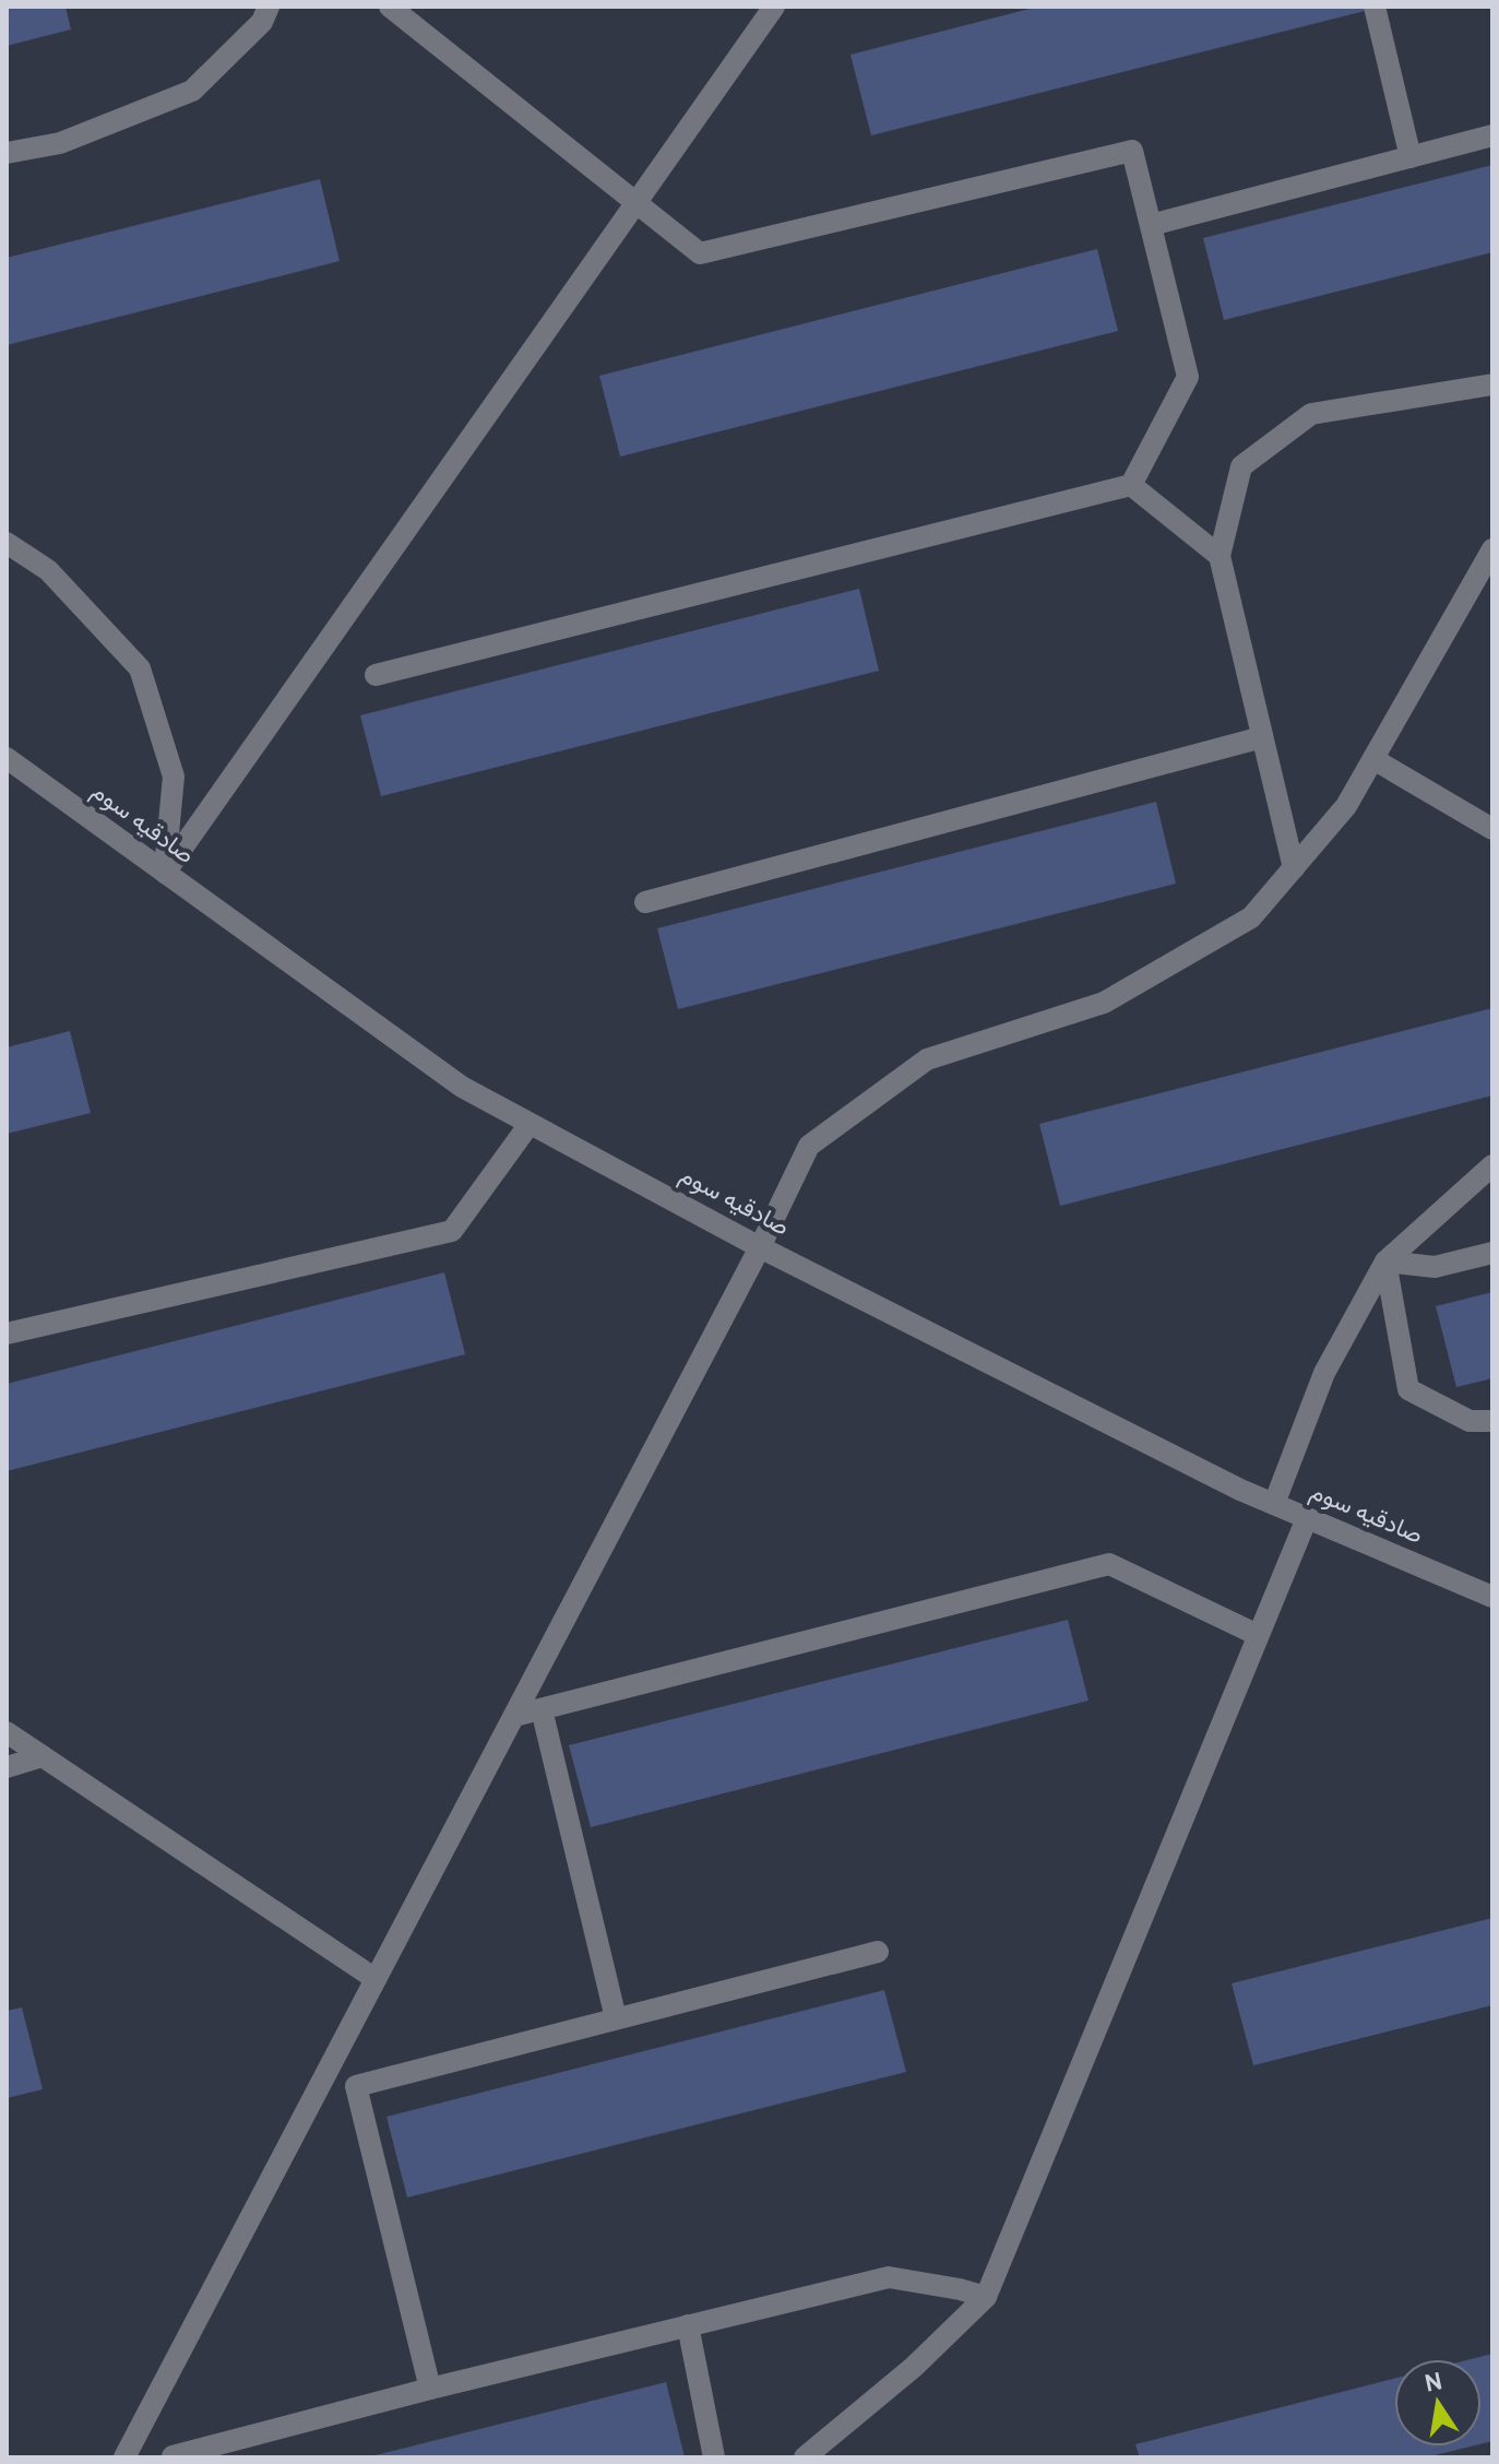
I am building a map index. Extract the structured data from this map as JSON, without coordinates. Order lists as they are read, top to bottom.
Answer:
{
  "streets": {
    "street": ["صادقیه سوم"]
  },
  "north": "top"
}
